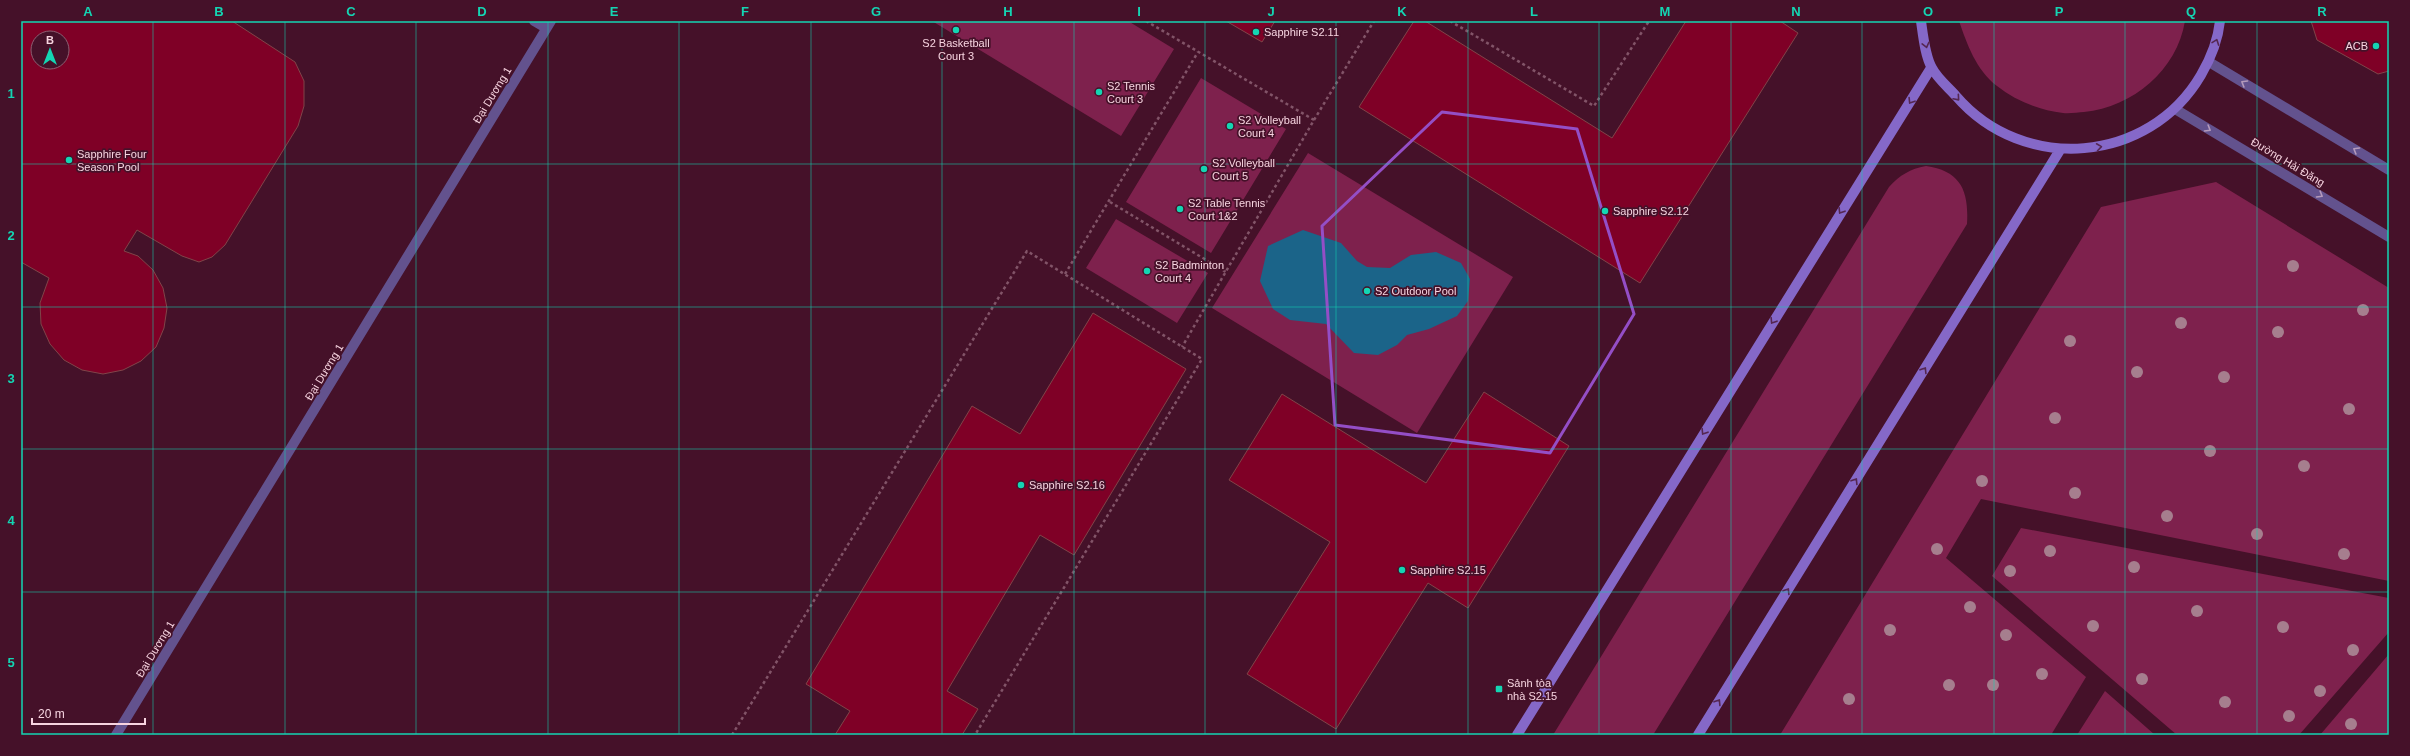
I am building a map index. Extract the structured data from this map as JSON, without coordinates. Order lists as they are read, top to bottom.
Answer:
{
  "streets": {
    "street": ["Đại Dương 1", "Đường Hải Đăng"]
  },
  "places": {
    "other": [
      "S2 Basketball Court 3",
      "Sapphire S2.11",
      "ACB",
      "S2 Tennis Court 3",
      "S2 Volleyball Court 4",
      "Sapphire Four Season Pool",
      "S2 Volleyball Court 5",
      "S2 Table Tennis Court 1&2",
      "Sapphire S2.12",
      "S2 Badminton Court 4",
      "S2 Outdoor Pool",
      "Sapphire S2.16",
      "Sapphire S2.15"
    ],
    "transit": ["Sảnh tòa nhà S2.15"]
  },
  "scale_bar": "20 m",
  "north": "top",
  "grid": {
    "columns": [
      "A",
      "B",
      "C",
      "D",
      "E",
      "F",
      "G",
      "H",
      "I",
      "J",
      "K",
      "L",
      "M",
      "N",
      "O",
      "P",
      "Q",
      "R"
    ],
    "rows": [
      "1",
      "2",
      "3",
      "4",
      "5"
    ]
  }
}
